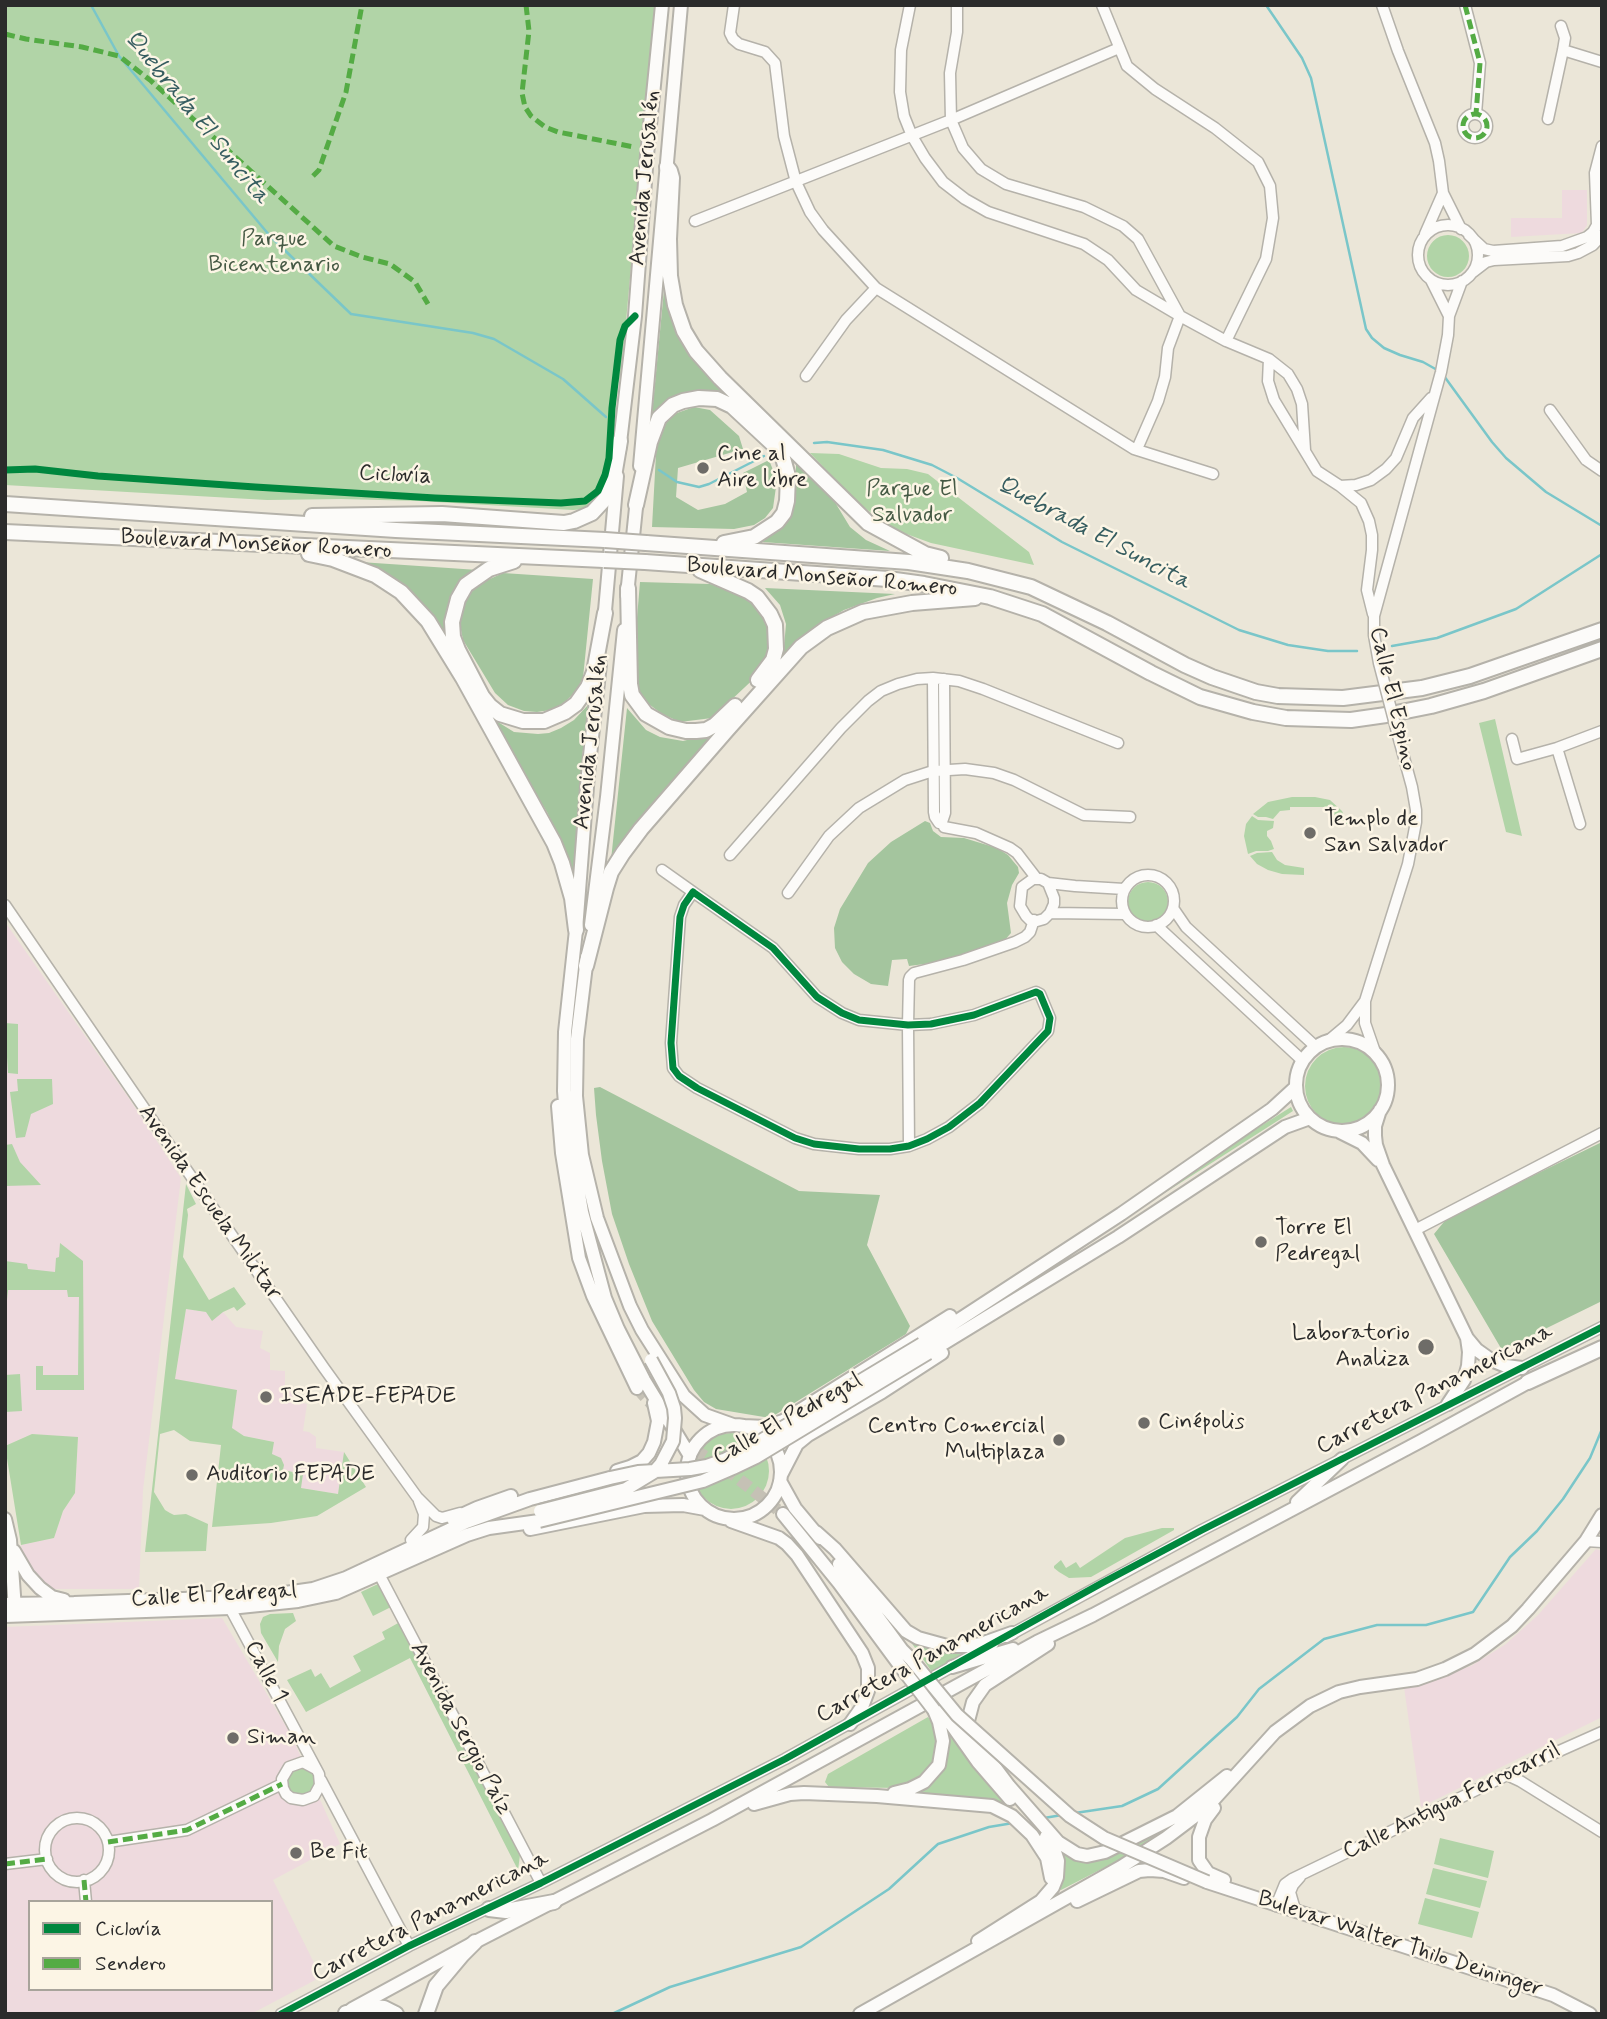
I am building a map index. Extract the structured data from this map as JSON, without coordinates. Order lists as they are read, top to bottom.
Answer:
{
  "streets": {
    "highway": ["Boulevard Monseñor Romero"],
    "main road": [
      "Avenida Jerusalén",
      "Carretera Panamericana",
      "Calle El Pedregal",
      "Bulevar Walter Thilo Deininger"
    ],
    "street": [
      "Calle El Espino",
      "Avenida Escuela Militar",
      "Calle 1",
      "Avenida Sergio Paíz",
      "Calle Antigua Ferrocarril"
    ],
    "cycle path": ["Ciclovía"]
  },
  "crossings": [
    ["Calle El Espino", "Calle El Pedregal"],
    ["Carretera Panamericana", "Calle 1"],
    ["Carretera Panamericana", "Avenida Sergio Paíz"],
    ["Calle El Pedregal", "Calle 1"],
    ["Calle El Pedregal", "Avenida Sergio Paíz"],
    ["Calle Antigua Ferrocarril", "Bulevar Walter Thilo Deininger"]
  ],
  "water": ["Quebrada El Suncita"],
  "parks": ["Parque Bicentenario", "Parque El Salvador"],
  "places": [
    "Cine al Aire libre",
    "Templo de San Salvador",
    "Torre El Pedregal",
    "Laboratorio Analiza",
    "ISEADE-FEPADE",
    "Cinépolis",
    "Centro Comercial Multiplaza",
    "Auditorio FEPADE",
    "Siman",
    "Be Fit"
  ],
  "legend": ["Ciclovía", "Sendero"]
}
